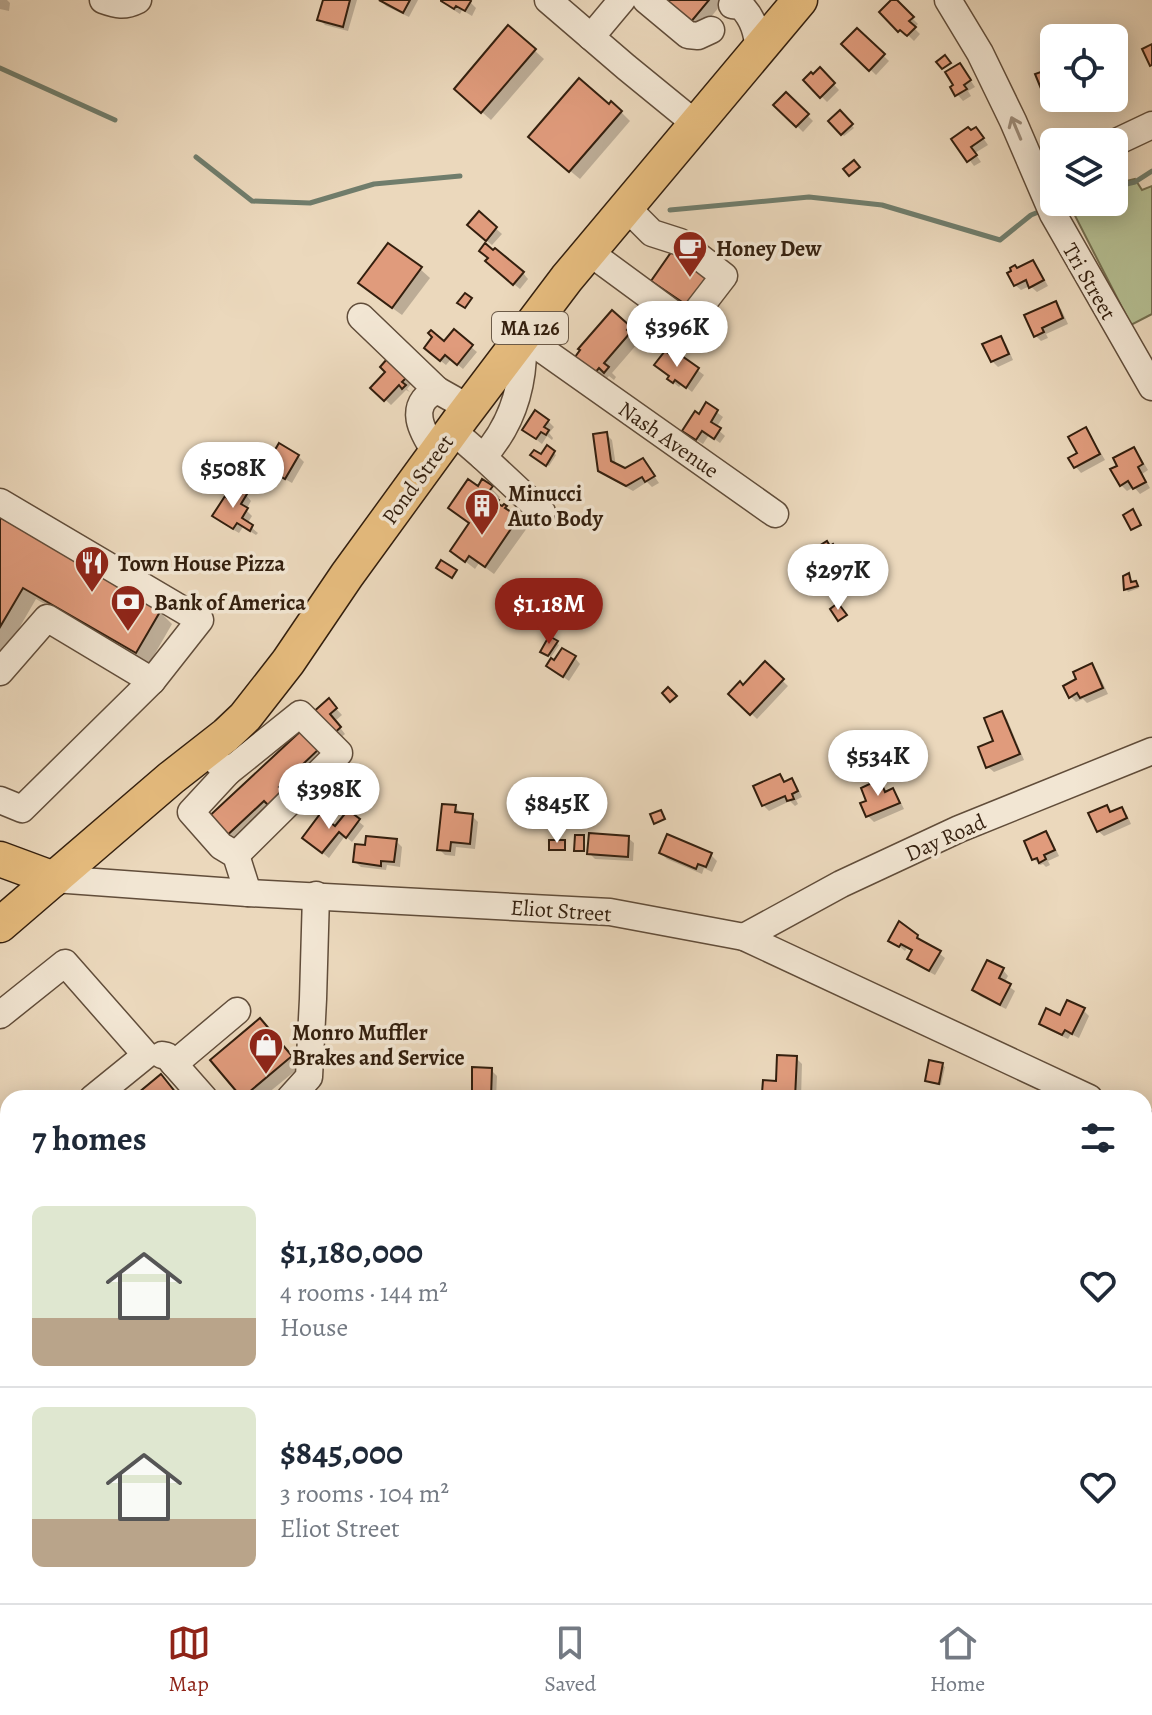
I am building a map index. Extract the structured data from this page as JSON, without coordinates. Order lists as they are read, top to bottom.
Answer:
{
  "streets": {
    "main road": ["MA 126", "Pond Street", "Eliot Street"],
    "street": ["Tri Street", "Nash Avenue", "Day Road"]
  },
  "crossings": [
    ["Nash Avenue", "Pond Street"],
    ["Pond Street", "Eliot Street"],
    ["Day Road", "Eliot Street"]
  ],
  "one_way": ["Tri Street"],
  "places": {
    "cafe": ["Honey Dew"],
    "building": ["Minucci Auto Body"],
    "restaurant": ["Town House Pizza"],
    "bank": ["Bank of America"],
    "shop": ["Monro Muffler Brakes and Service"]
  },
  "page": {
    "price": [
      "$396K",
      "$508K",
      "$297K",
      "$1.18M",
      "$534K",
      "$398K",
      "$845K"
    ],
    "heading": "7 homes",
    "list": [
      {
        "name": "$1,180,000",
        "note": "4 rooms · 144 m² · House"
      },
      {
        "name": "$845,000",
        "note": "3 rooms · 104 m² · Eliot Street"
      }
    ],
    "tabs": ["Map", "Saved", "Home"]
  }
}
